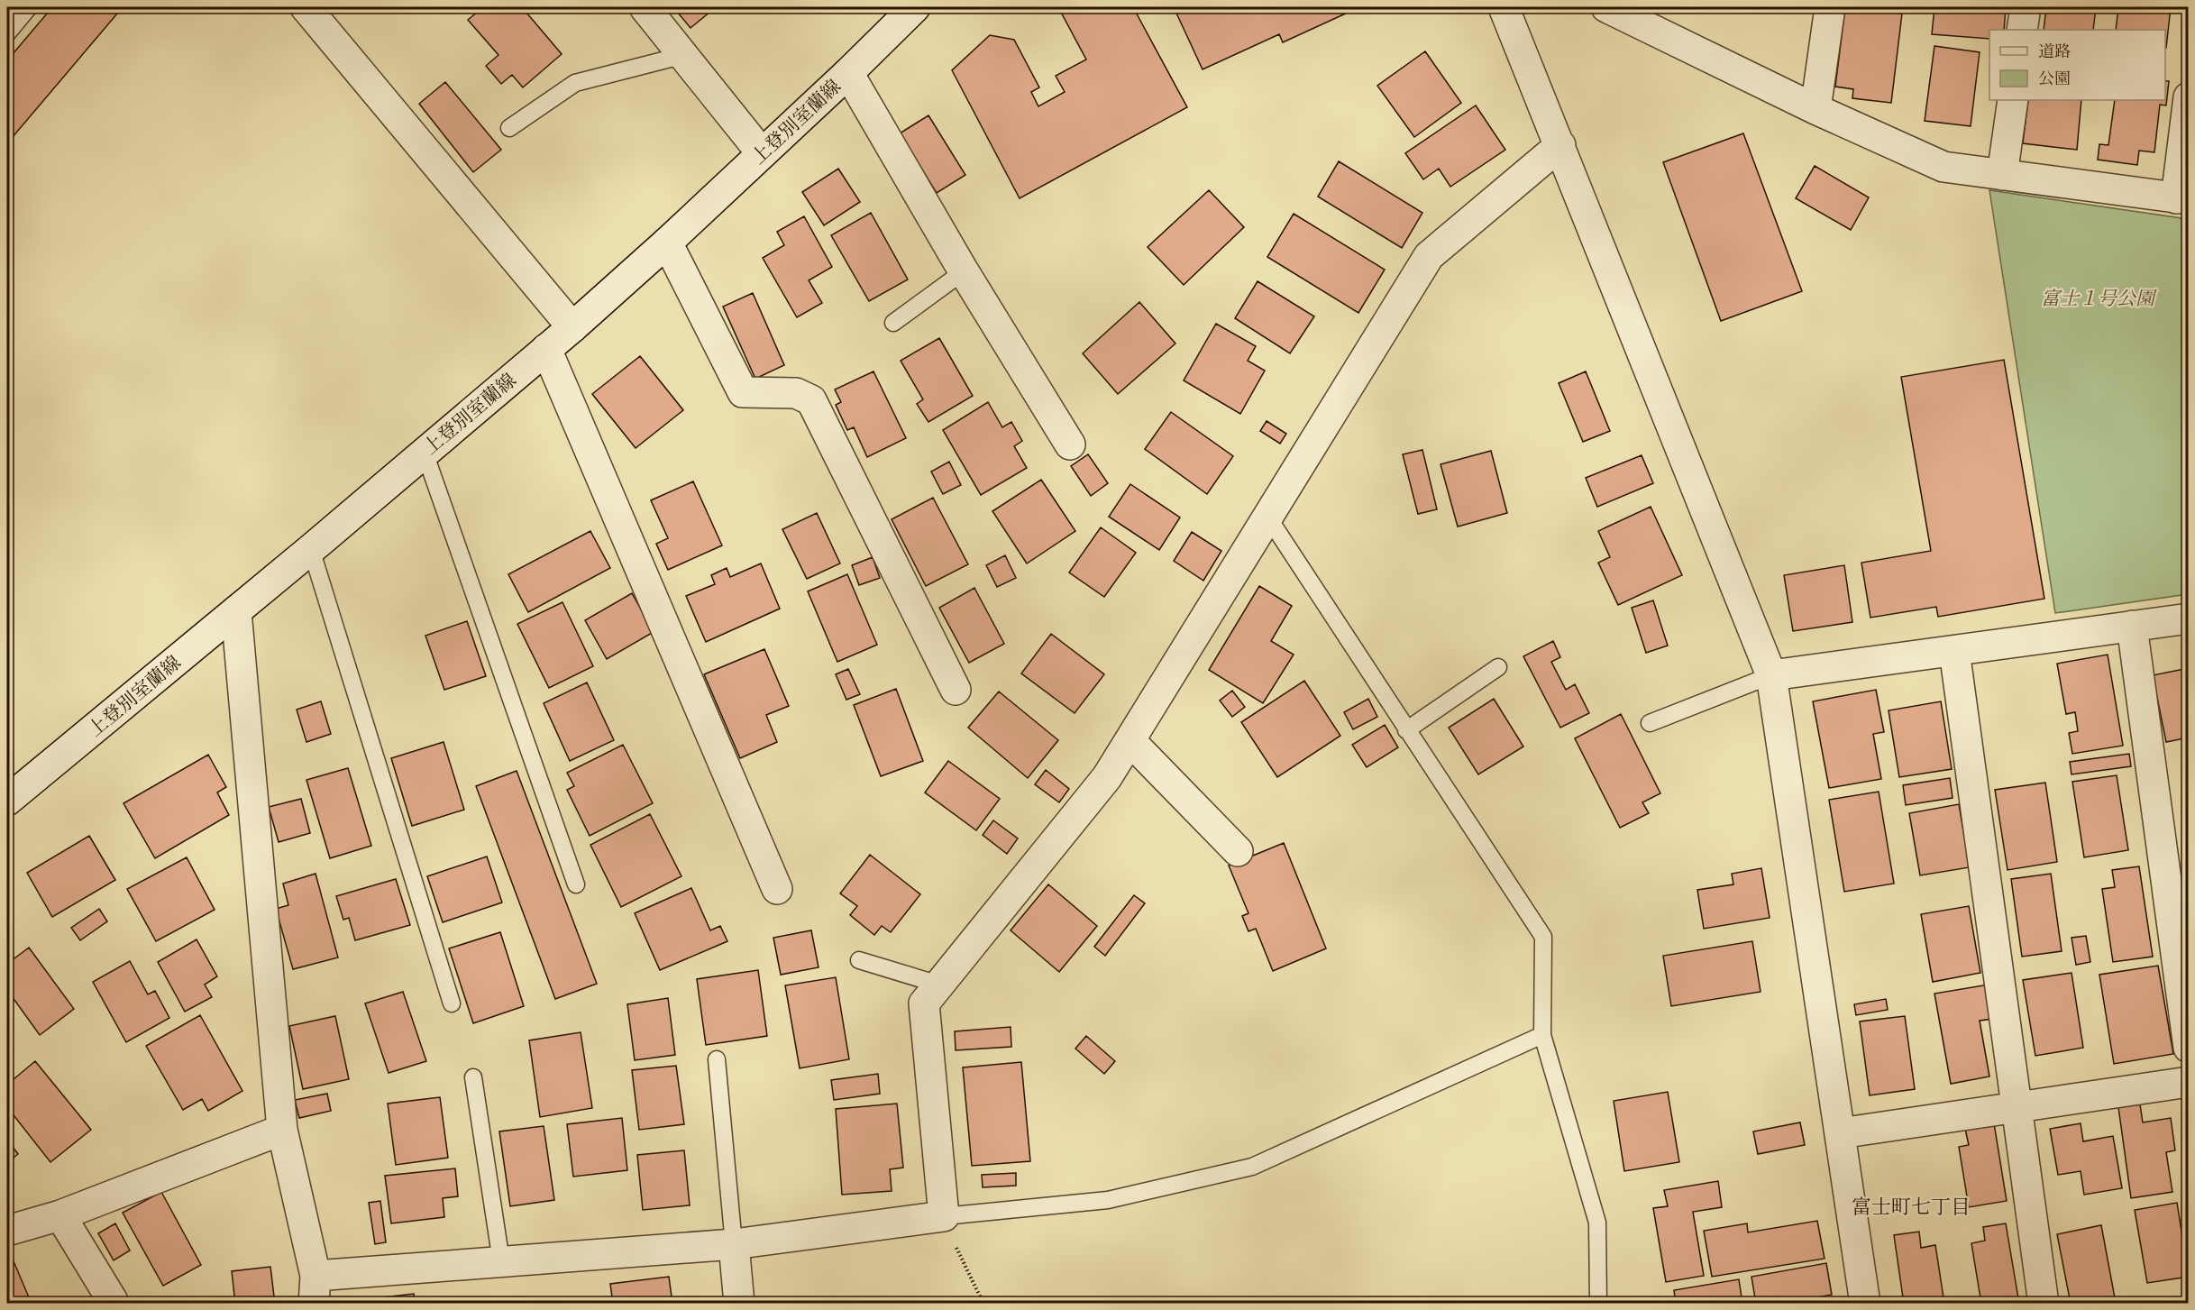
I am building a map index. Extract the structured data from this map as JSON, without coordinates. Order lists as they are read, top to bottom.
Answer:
{
  "streets": {
    "street": ["上登別室蘭線"]
  },
  "districts": ["富士町七丁目"],
  "parks": ["富士１号公園"],
  "legend": ["道路", "公園"]
}
